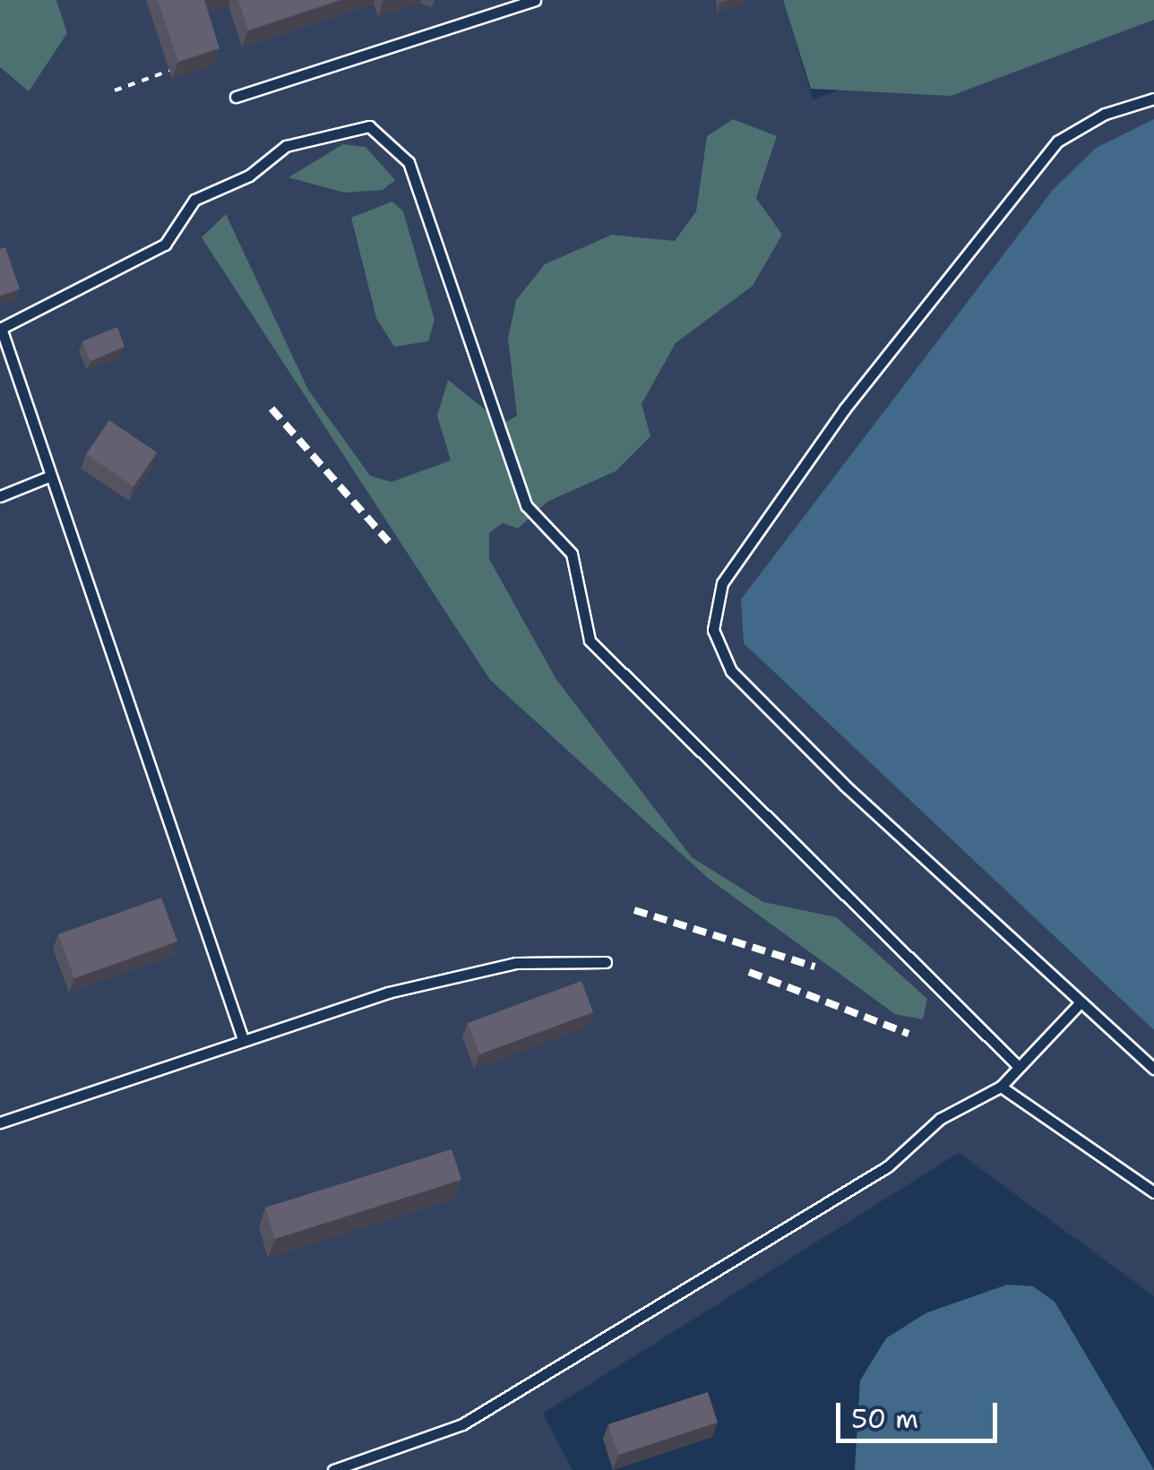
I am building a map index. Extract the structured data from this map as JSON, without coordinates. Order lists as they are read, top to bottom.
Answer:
{
  "scale_bar": "50 m"
}
